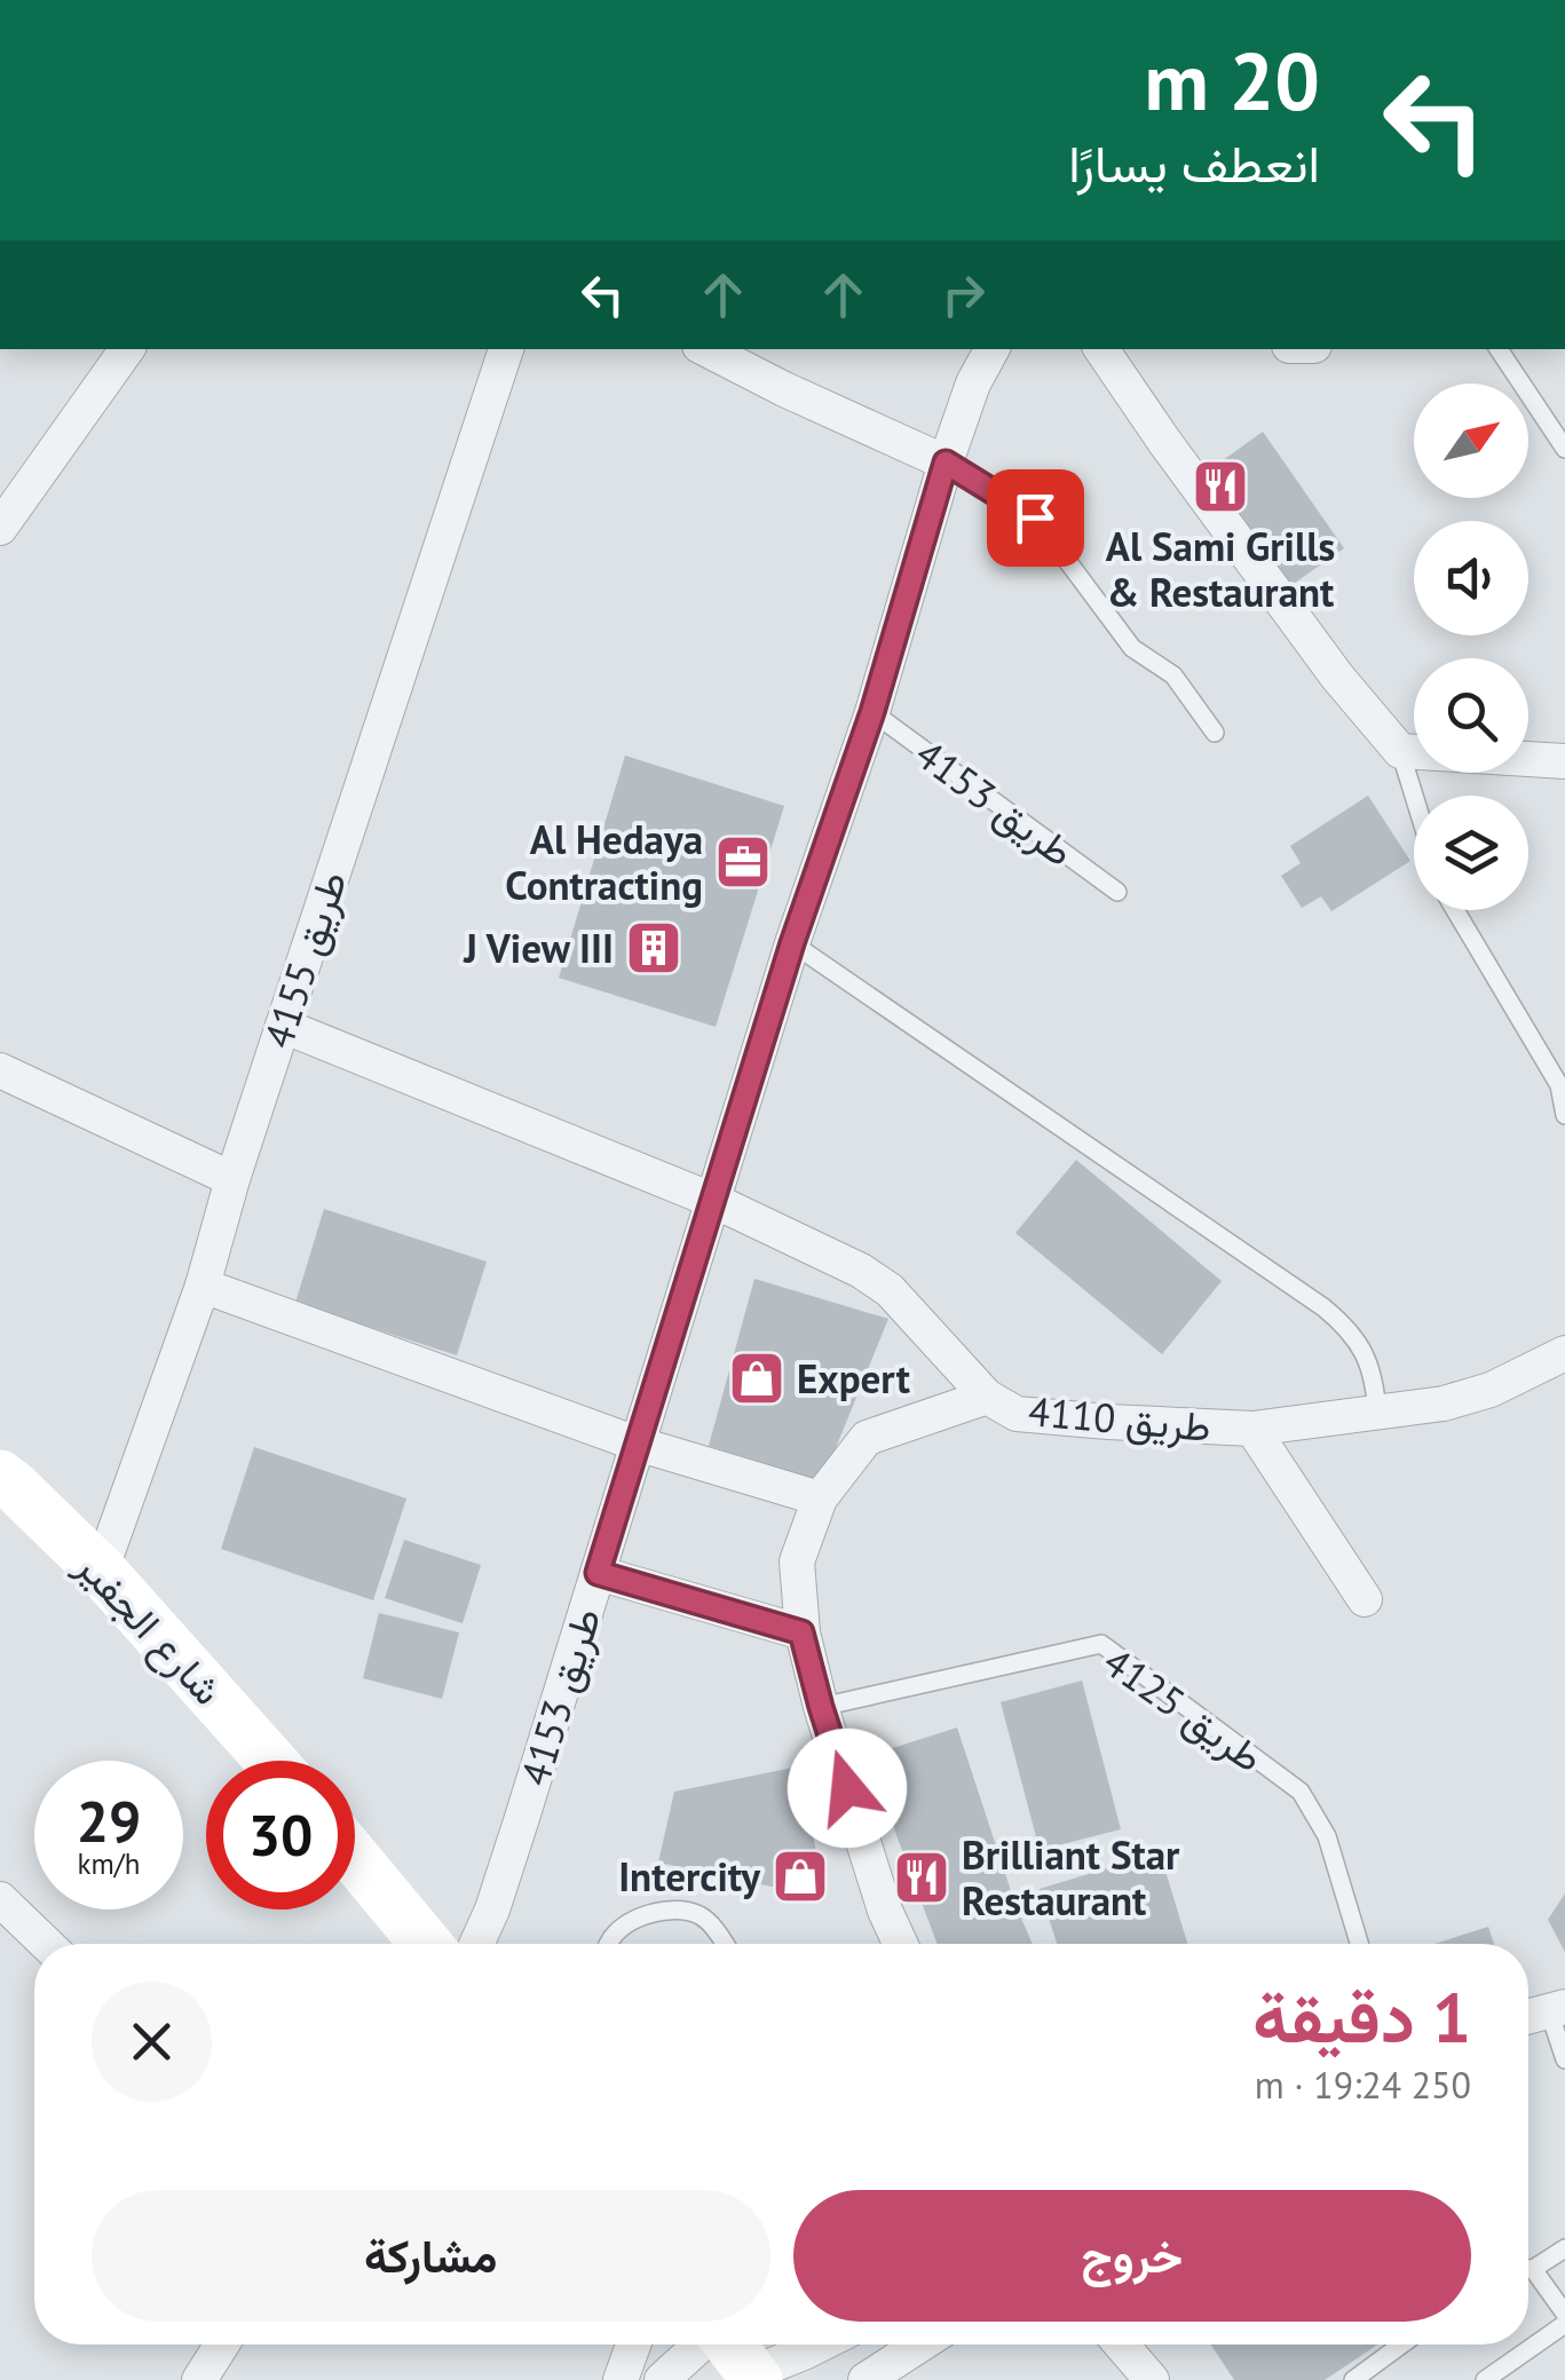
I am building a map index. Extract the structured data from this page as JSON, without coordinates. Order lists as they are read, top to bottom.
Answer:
{
  "streets": {
    "street": [
      "طريق 4153",
      "طريق 4155",
      "طريق 4110",
      "شارع الجفير"
    ],
    "lane": ["طريق 4125"]
  },
  "crossings": [
    ["طريق 4153", "طريق 4110"],
    ["طريق 4155", "طريق 4110"],
    ["طريق 4155", "شارع الجفير"]
  ],
  "places": {
    "restaurant": ["Al Sami Grills & Restaurant", "Brilliant Star Restaurant"],
    "office": ["Al Hedaya Contracting"],
    "building": ["J View III"],
    "shop": ["Expert", "Intercity"]
  },
  "north": "top right",
  "page": {
    "turn": ["20 m", "انعطف يسارًا"],
    "speed": "29 km/h",
    "limit": "30",
    "heading": ["1 دقيقة", "250 m · 19:24"],
    "buttons": ["خروج", "مشاركة"]
  }
}
